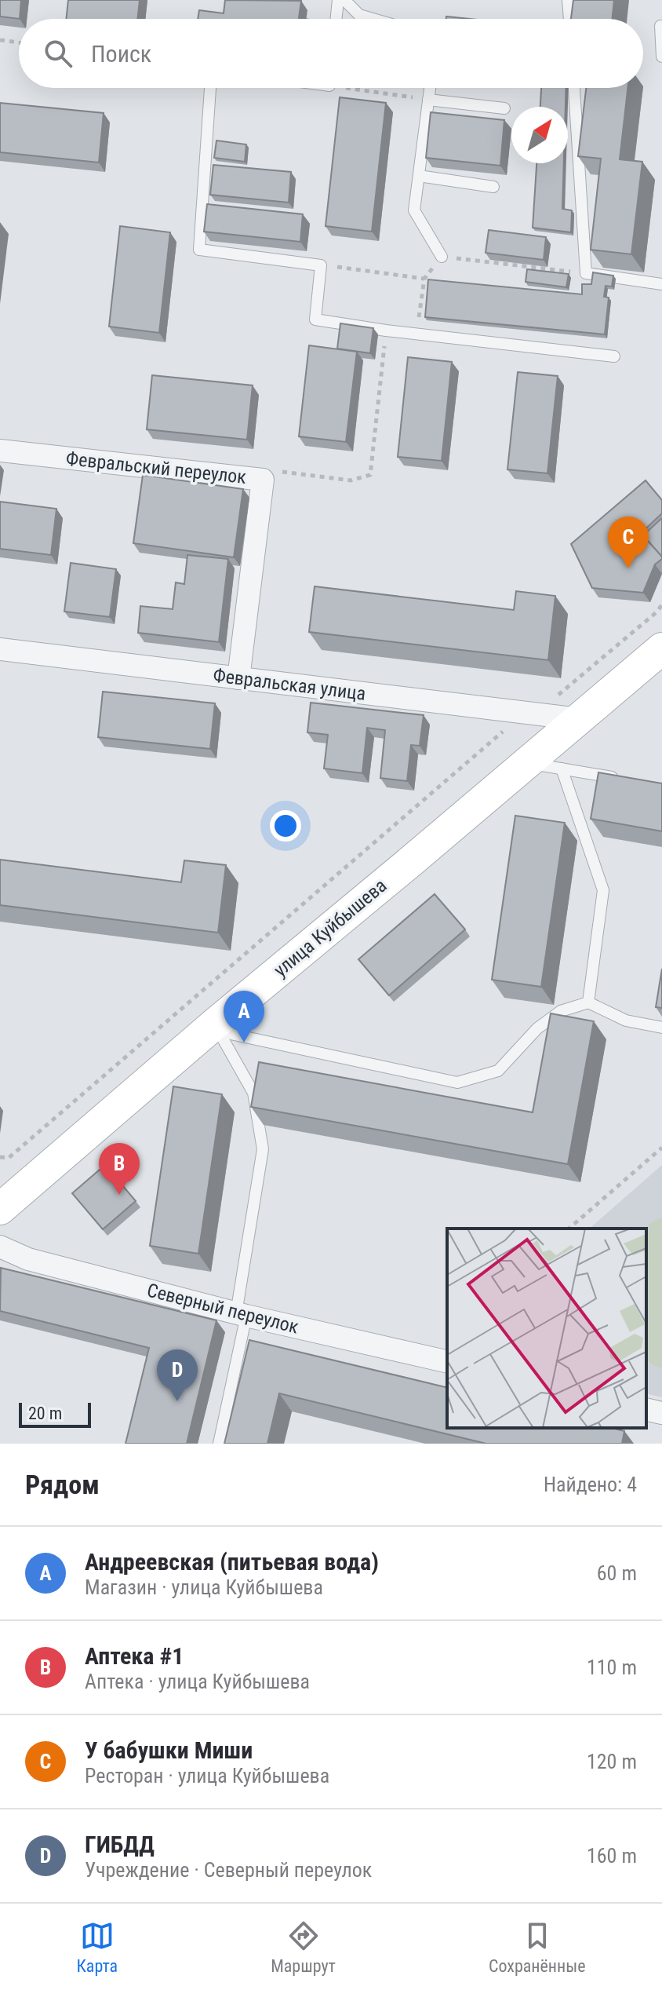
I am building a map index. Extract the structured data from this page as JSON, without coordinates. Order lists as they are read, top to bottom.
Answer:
{
  "streets": {
    "main road": ["улица Куйбышева"],
    "street": ["Февральский переулок", "Февральская улица", "Северный переулок"]
  },
  "crossings": [
    ["Февральский переулок", "Февральская улица"],
    ["Февральская улица", "улица Куйбышева"]
  ],
  "scale_bar": "20 m",
  "north": "top right",
  "page": {
    "search": "Поиск",
    "pins": [
      "C",
      "A",
      "B",
      "D"
    ],
    "scale": "20 m",
    "heading": ["Рядом", "Найдено: 4"],
    "list": [
      {
        "mark": "A",
        "name": "Андреевская (питьевая вода)",
        "note": "Магазин · улица Куйбышева",
        "value": "60 m"
      },
      {
        "mark": "B",
        "name": "Аптека #1",
        "note": "Аптека · улица Куйбышева",
        "value": "110 m"
      },
      {
        "mark": "C",
        "name": "У бабушки Миши",
        "note": "Ресторан · улица Куйбышева",
        "value": "120 m"
      },
      {
        "mark": "D",
        "name": "ГИБДД",
        "note": "Учреждение · Северный переулок",
        "value": "160 m"
      }
    ],
    "nav": ["Карта", "Маршрут", "Сохранённые"]
  }
}
